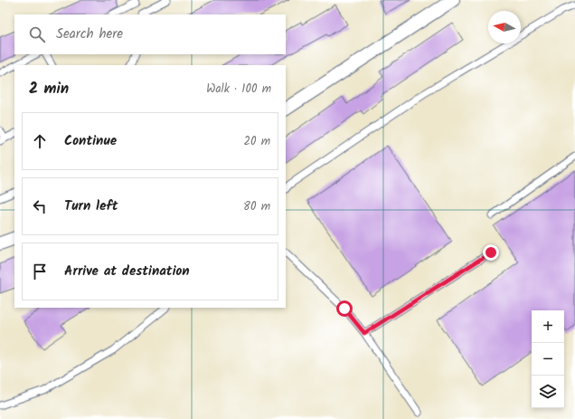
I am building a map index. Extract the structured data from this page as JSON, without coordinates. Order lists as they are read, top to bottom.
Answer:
{
  "north": "left",
  "page": {
    "search": "Search here",
    "heading": ["2 min", "Walk · 100 m"],
    "list": [
      ["Continue", "20 m"],
      ["Turn left", "80 m"],
      "Arrive at destination"
    ],
    "map_buttons": ["+", "−"]
  }
}
